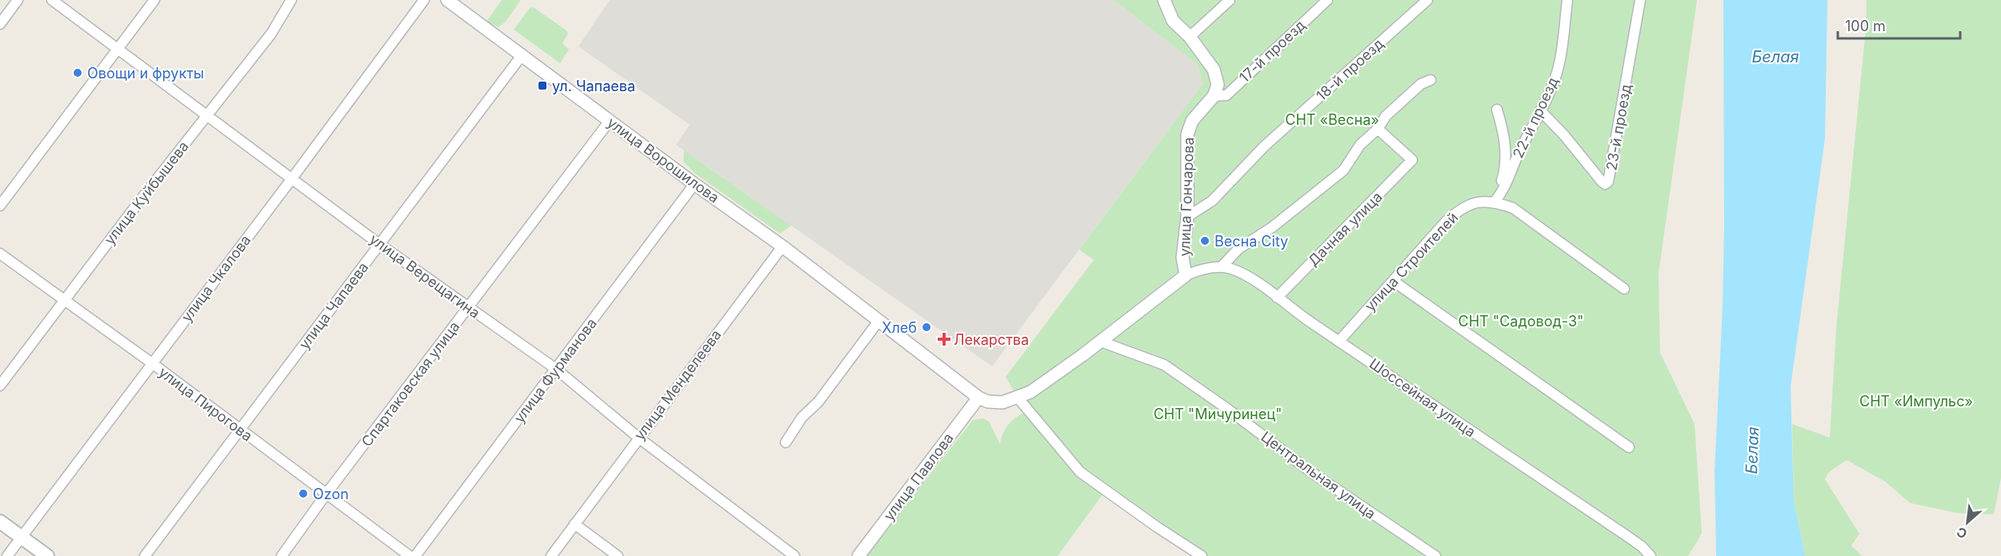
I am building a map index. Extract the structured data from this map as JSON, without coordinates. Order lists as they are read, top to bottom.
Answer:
{
  "streets": {
    "street": [
      "17-й проезд",
      "18-й проезд",
      "22-й проезд",
      "23-й проезд",
      "улица Ворошилова",
      "улица Куйбышева",
      "улица Гончарова",
      "Дачная улица",
      "улица Строителей",
      "улица Верещагина",
      "улица Чкалова",
      "улица Чапаева",
      "улица Фурманова",
      "Спартаковская улица",
      "улица Менделеева",
      "Шоссейная улица",
      "улица Пирогова",
      "Центральная улица",
      "улица Павлова"
    ]
  },
  "crossings": [
    ["17-й проезд", "улица Гончарова"],
    ["18-й проезд", "улица Гончарова"],
    ["22-й проезд", "23-й проезд"],
    ["22-й проезд", "улица Строителей"],
    ["улица Ворошилова", "улица Чапаева"],
    ["улица Ворошилова", "улица Фурманова"],
    ["улица Ворошилова", "Спартаковская улица"],
    ["улица Ворошилова", "улица Менделеева"],
    ["улица Ворошилова", "улица Павлова"],
    ["улица Куйбышева", "улица Верещагина"],
    ["улица Куйбышева", "улица Пирогова"],
    ["Дачная улица", "Шоссейная улица"],
    ["улица Строителей", "Шоссейная улица"],
    ["улица Верещагина", "улица Чкалова"],
    ["улица Верещагина", "улица Чапаева"],
    ["улица Верещагина", "улица Фурманова"],
    ["улица Верещагина", "Спартаковская улица"],
    ["улица Верещагина", "улица Менделеева"],
    ["улица Чкалова", "улица Пирогова"],
    ["улица Чапаева", "улица Пирогова"],
    ["Спартаковская улица", "улица Пирогова"]
  ],
  "water": ["Белая"],
  "parks": [
    "СНТ «Весна»",
    "СНТ \"Садовод-3\"",
    "СНТ «Импульс»",
    "СНТ \"Мичуринец\""
  ],
  "places": {
    "other": [
      "Овощи и фрукты",
      "Весна City",
      "Хлеб",
      "Ozon"
    ],
    "transit": ["ул. Чапаева"],
    "health": ["Лекарства"]
  },
  "scale_bar": "100 m",
  "north": "bottom left"
}
